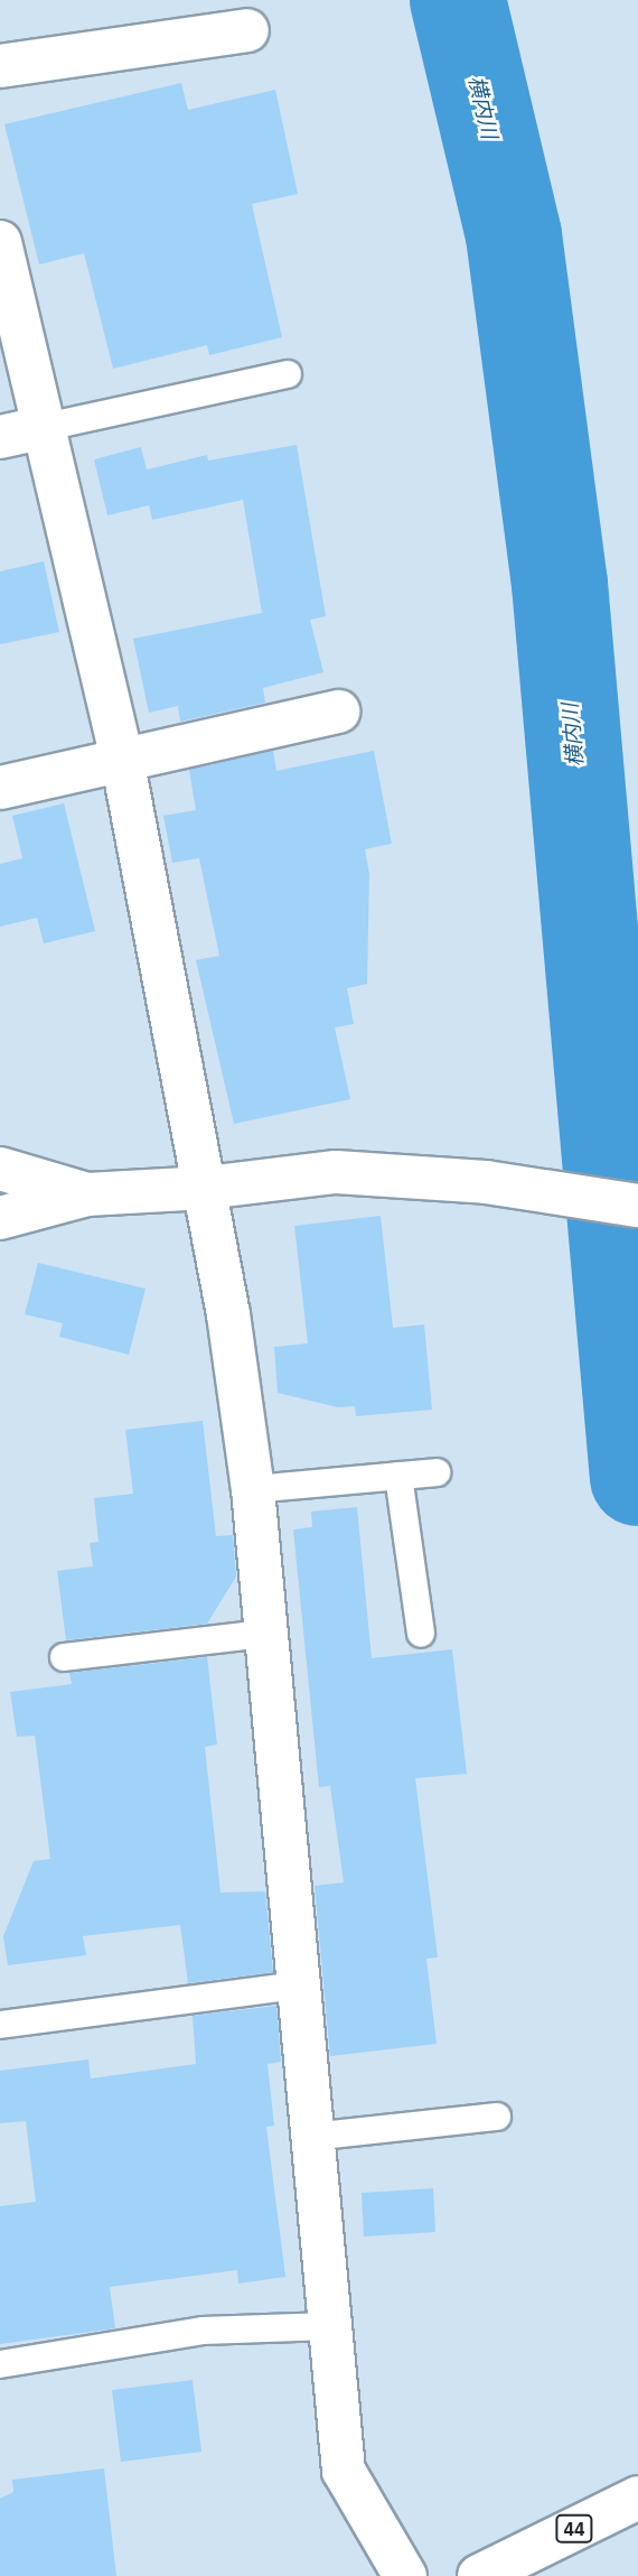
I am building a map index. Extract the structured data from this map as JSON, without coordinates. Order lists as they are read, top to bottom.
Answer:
{
  "streets": {
    "street": ["44"]
  },
  "water": ["横内川"]
}
